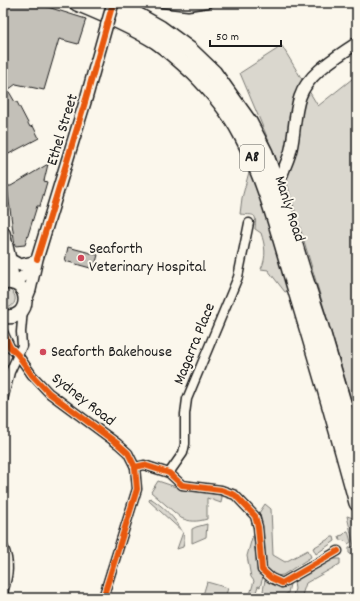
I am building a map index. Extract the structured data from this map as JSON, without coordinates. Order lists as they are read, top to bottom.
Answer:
{
  "streets": {
    "highway": ["A8", "Manly Road"],
    "street": ["Ethel Street", "Magarra Place", "Sydney Road"]
  },
  "crossings": [
    ["Ethel Street", "Manly Road"]
  ],
  "places": ["Seaforth Veterinary Hospital", "Seaforth Bakehouse"],
  "scale_bar": "50 m"
}
